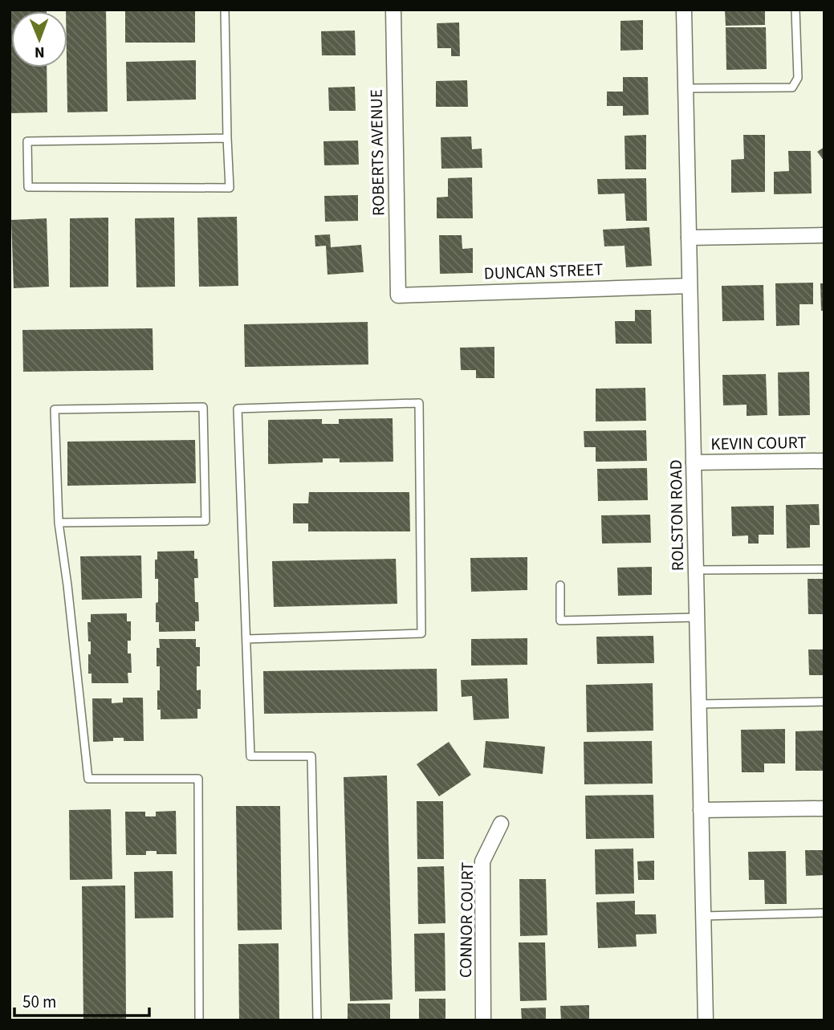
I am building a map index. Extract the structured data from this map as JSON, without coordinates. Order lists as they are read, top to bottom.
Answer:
{
  "streets": {
    "street": [
      "ROBERTS AVENUE",
      "DUNCAN STREET",
      "KEVIN COURT",
      "ROLSTON ROAD",
      "CONNOR COURT"
    ]
  },
  "crossings": [
    ["ROBERTS AVENUE", "DUNCAN STREET"],
    ["DUNCAN STREET", "ROLSTON ROAD"],
    ["KEVIN COURT", "ROLSTON ROAD"]
  ],
  "scale_bar": "50 m",
  "north": "bottom"
}
